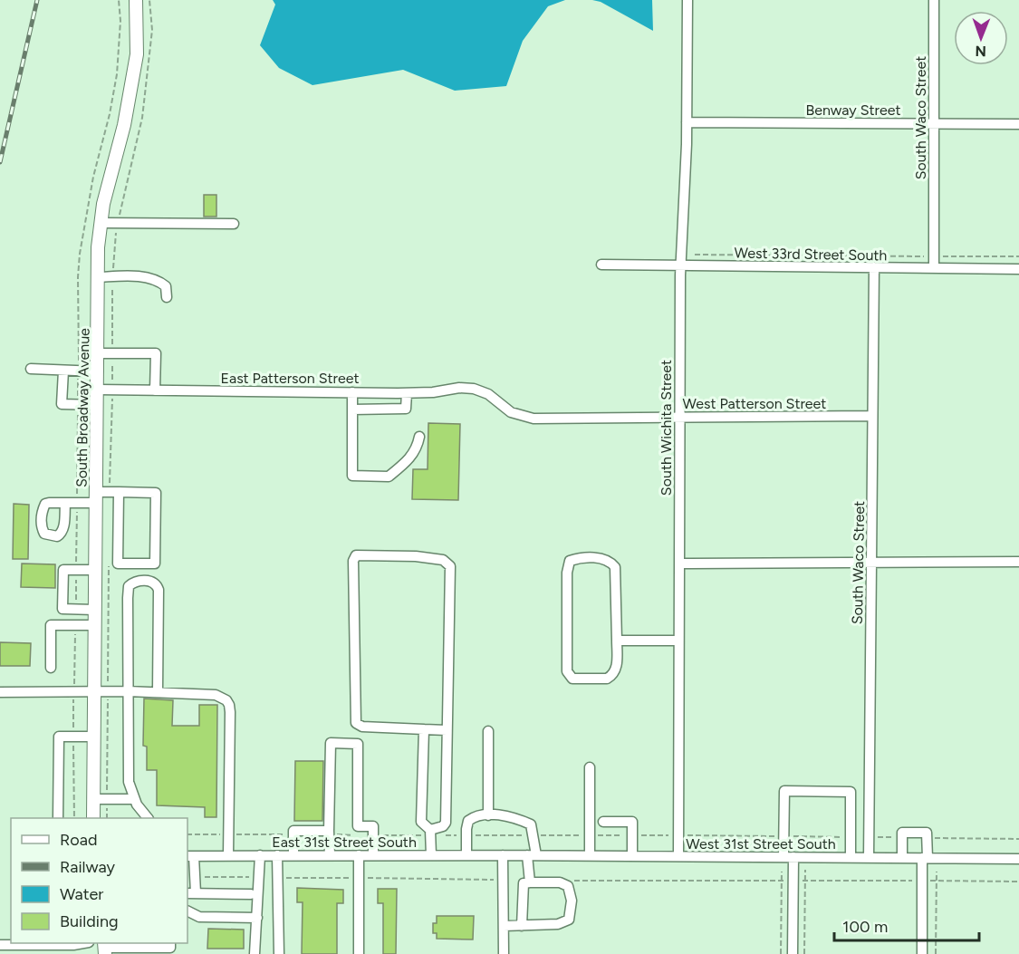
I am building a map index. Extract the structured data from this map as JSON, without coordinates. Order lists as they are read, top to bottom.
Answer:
{
  "streets": {
    "main road": ["South Broadway Avenue"],
    "street": [
      "Benway Street",
      "South Waco Street",
      "West 33rd Street South",
      "East Patterson Street",
      "West Patterson Street",
      "South Wichita Street",
      "East 31st Street South",
      "West 31st Street South"
    ]
  },
  "crossings": [
    ["Benway Street", "South Waco Street"],
    ["Benway Street", "South Wichita Street"],
    ["South Waco Street", "West 33rd Street South"],
    ["South Waco Street", "West Patterson Street"],
    ["South Waco Street", "West 31st Street South"],
    ["West 33rd Street South", "South Wichita Street"],
    ["East Patterson Street", "West Patterson Street"],
    ["East Patterson Street", "South Broadway Avenue"],
    ["West Patterson Street", "South Wichita Street"],
    ["South Wichita Street", "West 31st Street South"],
    ["East 31st Street South", "West 31st Street South"]
  ],
  "legend": [
    "Road",
    "Railway",
    "Water",
    "Building"
  ],
  "scale_bar": "100 m",
  "north": "bottom"
}
